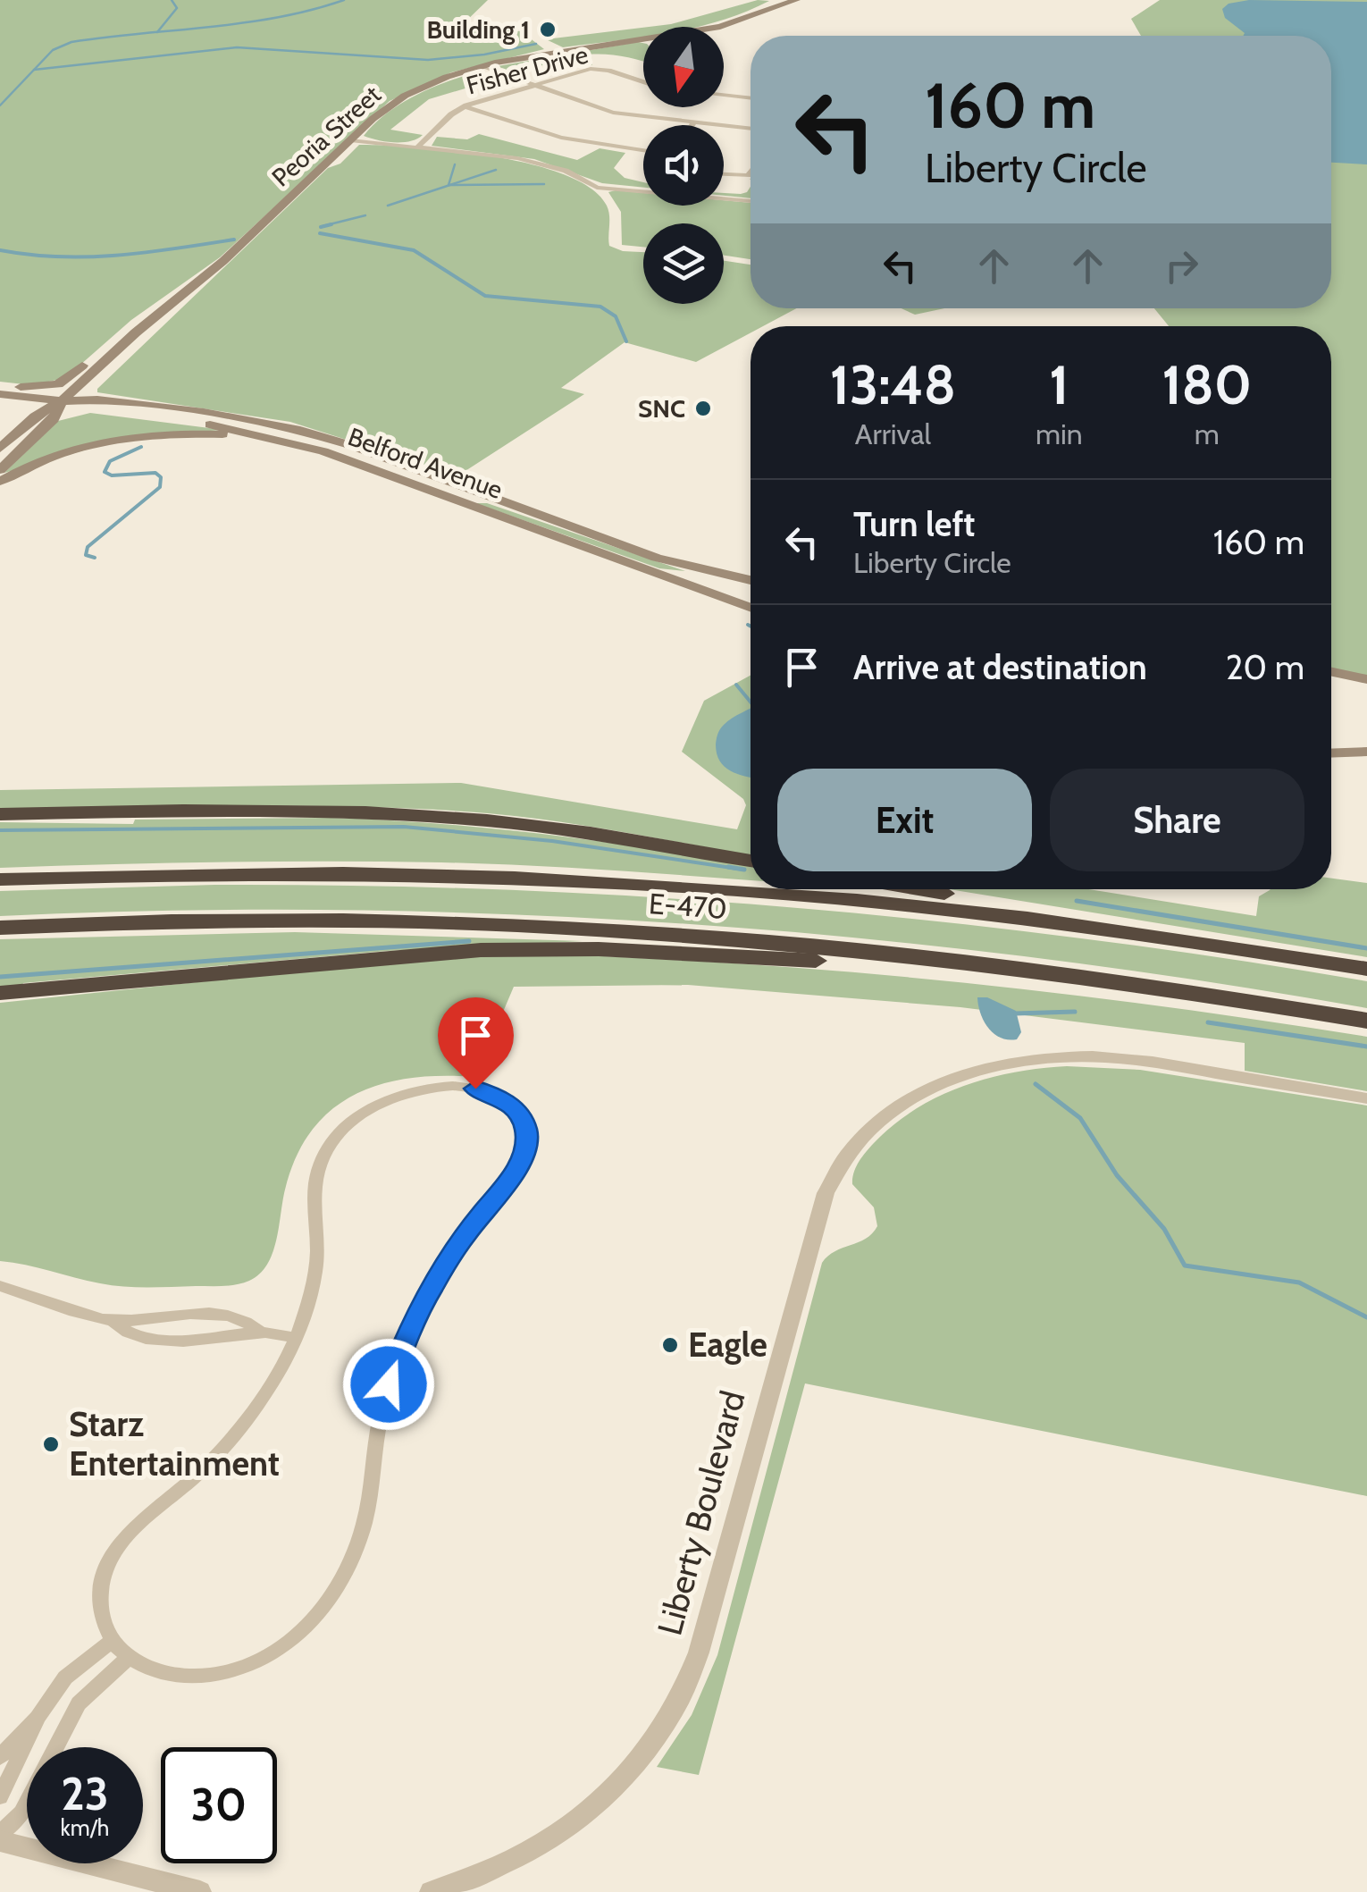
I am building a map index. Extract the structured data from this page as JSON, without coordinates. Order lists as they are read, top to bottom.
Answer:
{
  "streets": {
    "highway": ["E-470"],
    "main road": ["Peoria Street", "Belford Avenue"],
    "street": ["Fisher Drive", "Liberty Boulevard"]
  },
  "places": [
    "Building 1",
    "SNC",
    "Eagle",
    "Starz Entertainment"
  ],
  "north": "bottom",
  "page": {
    "turn": ["160 m", "Liberty Circle"],
    "eta": [
      "13:48",
      "Arrival",
      "1",
      "min",
      "180",
      "m"
    ],
    "list": [
      {
        "name": "Turn left",
        "note": "Liberty Circle",
        "value": "160 m"
      },
      {
        "name": "Arrive at destination",
        "value": "20 m"
      }
    ],
    "buttons": ["Exit", "Share"],
    "speed": "23 km/h",
    "limit": "30"
  }
}
